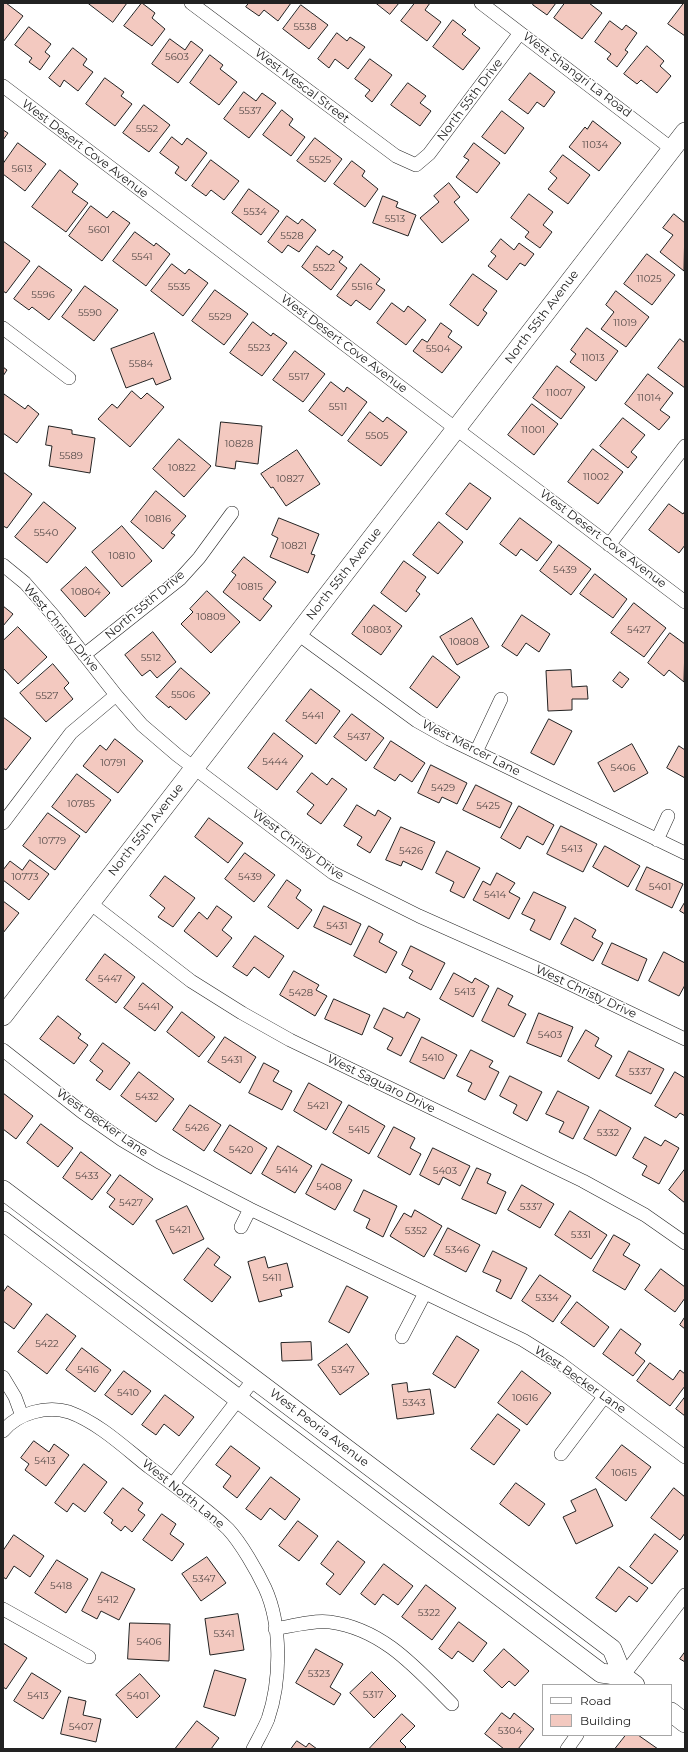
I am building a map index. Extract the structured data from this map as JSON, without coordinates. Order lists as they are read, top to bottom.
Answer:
{
  "streets": {
    "main road": ["North 55th Avenue", "West Peoria Avenue"],
    "street": [
      "West Shangri La Road",
      "West Mescal Street",
      "North 55th Drive",
      "West Desert Cove Avenue",
      "West Christy Drive",
      "West Mercer Lane",
      "West Saguaro Drive",
      "West Becker Lane",
      "West North Lane"
    ]
  },
  "crossings": [
    ["West Shangri La Road", "North 55th Drive"],
    ["West Shangri La Road", "North 55th Avenue"],
    ["West Mescal Street", "North 55th Drive"],
    ["North 55th Drive", "West Christy Drive"],
    ["West Desert Cove Avenue", "North 55th Avenue"],
    ["North 55th Avenue", "West Christy Drive"],
    ["North 55th Avenue", "West Mercer Lane"],
    ["North 55th Avenue", "West Saguaro Drive"]
  ],
  "house_numbers": [
    "5538",
    "5603",
    "5537",
    "5552",
    "11034",
    "5525",
    "5613",
    "5534",
    "5513",
    "5601",
    "5528",
    "5541",
    "5522",
    "11025",
    "5535",
    "5516",
    "5596",
    "5590",
    "5529",
    "11019",
    "5523",
    "5504",
    "11013",
    "5584",
    "5517",
    "11007",
    "11014",
    "5511",
    "11001",
    "5505",
    "10828",
    "5589",
    "10822",
    "11002",
    "10827",
    "10816",
    "5540",
    "10821",
    "10810",
    "5439",
    "10815",
    "10804",
    "10809",
    "10803",
    "5427",
    "10808",
    "5512",
    "5506",
    "5527",
    "5441",
    "5437",
    "5444",
    "10791",
    "5406",
    "5429",
    "10785",
    "5425",
    "10779",
    "5413",
    "5426",
    "10773",
    "5439",
    "5401",
    "5414",
    "5431",
    "5447",
    "5413",
    "5428",
    "5441",
    "5403",
    "5410",
    "5431",
    "5337",
    "5432",
    "5421",
    "5426",
    "5415",
    "5332",
    "5420",
    "5414",
    "5403",
    "5433",
    "5408",
    "5427",
    "5337",
    "5421",
    "5352",
    "5331",
    "5346",
    "5411",
    "5334",
    "5422",
    "5416",
    "5347",
    "5410",
    "10616",
    "5343",
    "5413",
    "10615",
    "5347",
    "5418",
    "5412",
    "5322",
    "5341",
    "5406",
    "5323",
    "5317",
    "5413",
    "5401",
    "5407",
    "5304"
  ],
  "legend": ["Road", "Building"]
}
